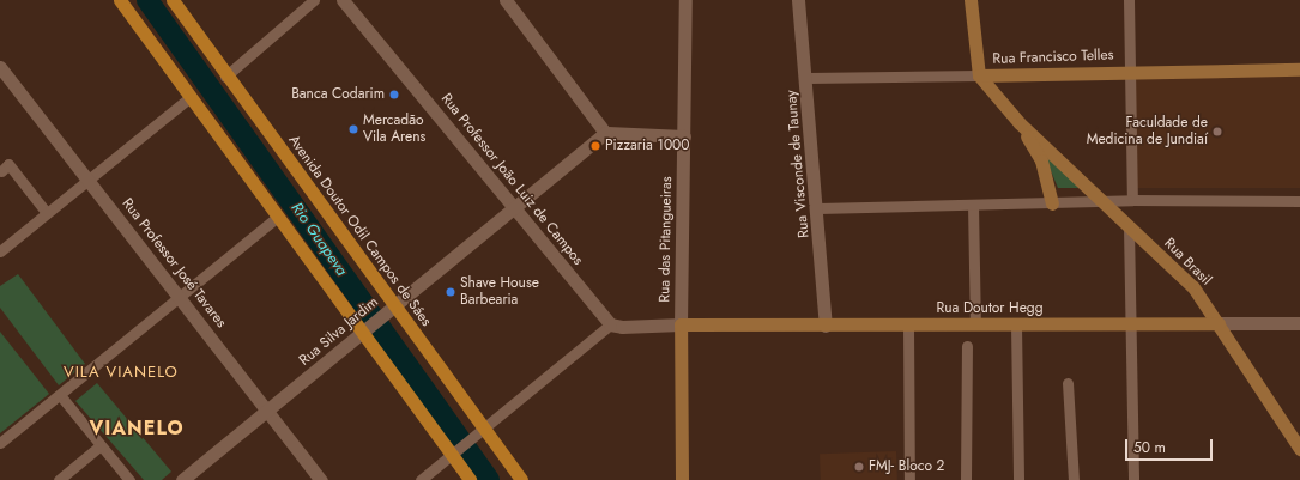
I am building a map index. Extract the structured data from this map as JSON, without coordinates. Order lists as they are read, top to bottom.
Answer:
{
  "streets": {
    "main road": [
      "Rua Francisco Telles",
      "Avenida Doutor Odil Campos de Sáes",
      "Rua das Pitangueiras",
      "Rua Brasil",
      "Rua Doutor Hegg"
    ],
    "street": [
      "Rua Visconde de Taunay",
      "Rua Professor João Luiz de Campos",
      "Rua Professor José Tavares",
      "Rua Silva Jardim"
    ]
  },
  "crossings": [
    ["Rua Francisco Telles", "Rua Visconde de Taunay"],
    ["Rua Visconde de Taunay", "Rua Doutor Hegg"],
    ["Rua Professor João Luiz de Campos", "Rua Silva Jardim"],
    ["Avenida Doutor Odil Campos de Sáes", "Rua Silva Jardim"],
    ["Rua das Pitangueiras", "Rua Doutor Hegg"],
    ["Rua Brasil", "Rua Doutor Hegg"],
    ["Rua Professor José Tavares", "Rua Silva Jardim"]
  ],
  "districts": ["VILA VIANELO", "VIANELO"],
  "water": ["Rio Guapeva"],
  "places": [
    "Banca Codarim",
    "Mercadão Vila Arens",
    "Faculdade de Medicina de Jundiaí",
    "Pizzaria 1000",
    "Shave House Barbearia",
    "FMJ- Bloco 2"
  ],
  "scale_bar": "50 m"
}
